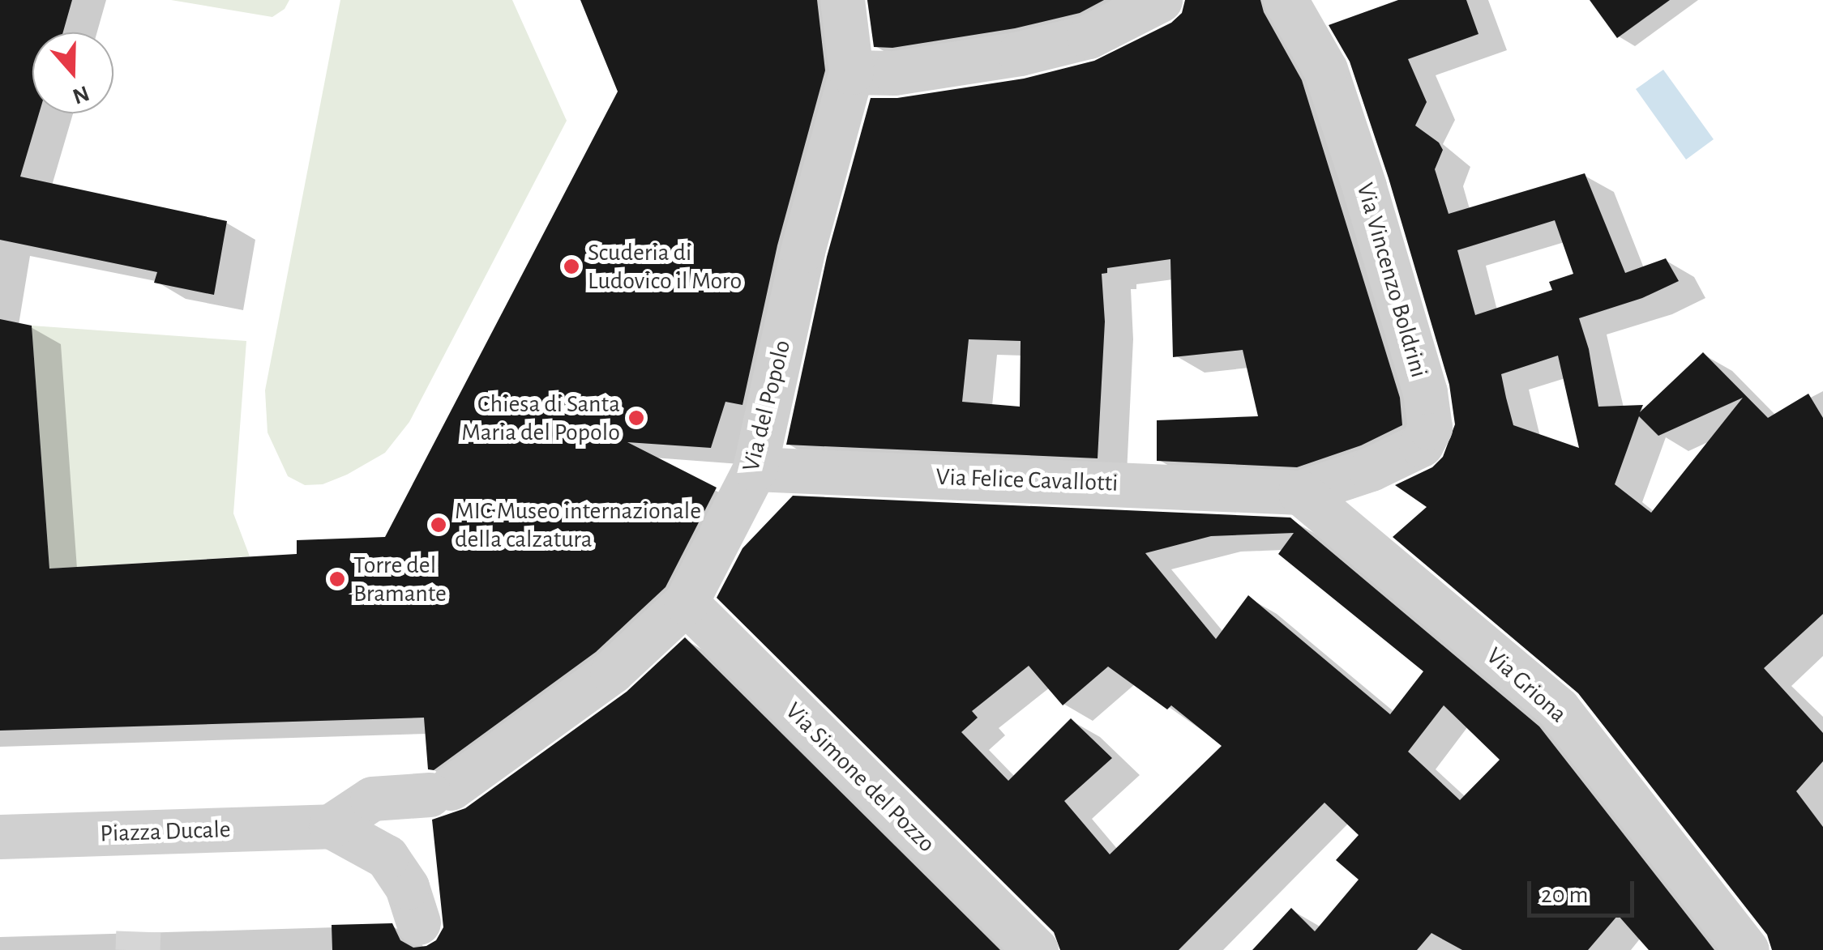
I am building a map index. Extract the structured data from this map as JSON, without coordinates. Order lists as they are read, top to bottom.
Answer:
{
  "streets": {
    "street": [
      "Via Vincenzo Boldrini",
      "Via del Popolo",
      "Via Felice Cavallotti",
      "Via Griona",
      "Via Simone del Pozzo",
      "Piazza Ducale"
    ]
  },
  "crossings": [
    ["Via Vincenzo Boldrini", "Via Felice Cavallotti"],
    ["Via Vincenzo Boldrini", "Via Griona"],
    ["Via del Popolo", "Via Felice Cavallotti"],
    ["Via del Popolo", "Via Simone del Pozzo"],
    ["Via del Popolo", "Piazza Ducale"],
    ["Via Felice Cavallotti", "Via Griona"]
  ],
  "places": [
    "Scuderia di Ludovico il Moro",
    "Chiesa di Santa Maria del Popolo",
    "MIC Museo internazionale della calzatura",
    "Torre del Bramante"
  ],
  "scale_bar": "20 m",
  "north": "bottom"
}
